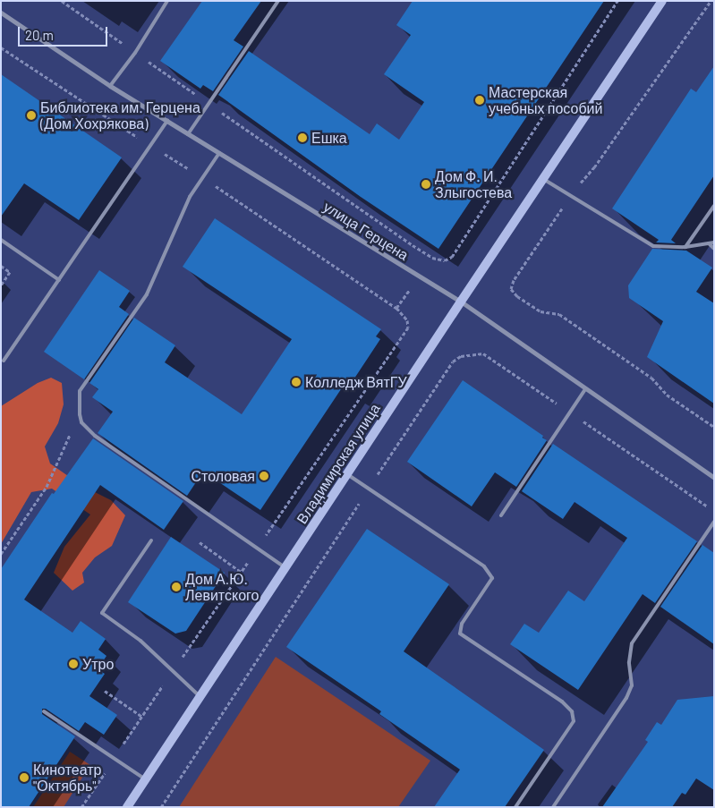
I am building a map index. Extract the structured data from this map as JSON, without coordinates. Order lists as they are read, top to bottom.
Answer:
{
  "streets": {
    "main road": ["Владимирская улица"],
    "street": ["улица Герцена"]
  },
  "crossings": [
    ["улица Герцена", "Владимирская улица"]
  ],
  "places": [
    "Мастерская учебных пособий",
    "Библиотека им. Герцена (Дом Хохрякова)",
    "Ешка",
    "Дом Ф. И. Злыгостева",
    "Колледж ВятГУ",
    "Столовая",
    "Дом А.Ю. Левитского",
    "Утро",
    "Кинотеатр \"Октябрь\""
  ],
  "scale_bar": "20 m"
}
